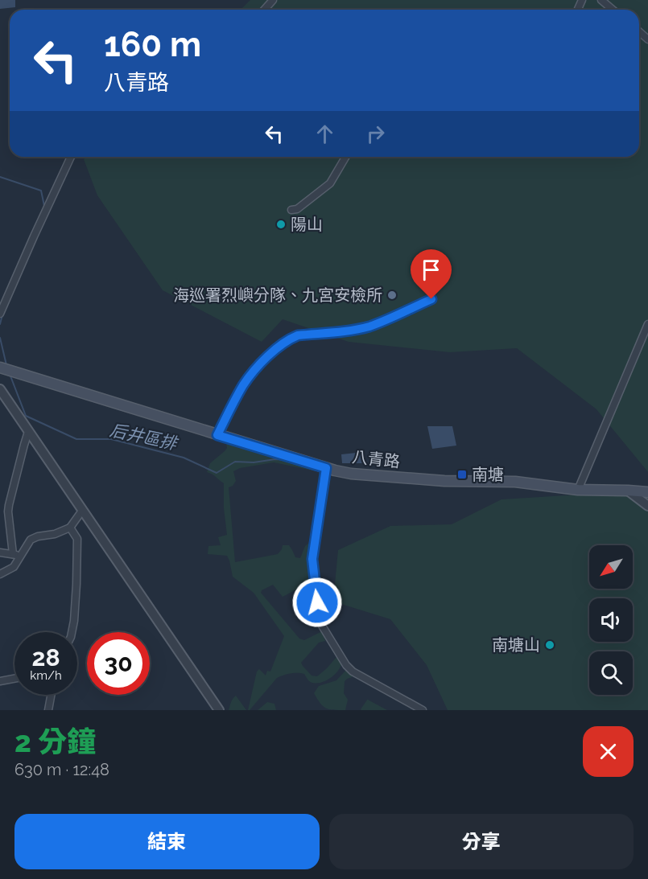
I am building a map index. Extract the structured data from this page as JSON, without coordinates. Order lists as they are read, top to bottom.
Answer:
{
  "streets": {
    "main road": ["八青路"]
  },
  "water": ["后井區排"],
  "places": {
    "other": ["陽山", "海巡署烈嶼分隊、九宮安檢所", "南塘山"],
    "transit": ["南塘"]
  },
  "north": "bottom left",
  "page": {
    "turn": ["160 m", "八青路"],
    "speed": "28 km/h",
    "limit": "30",
    "heading": ["2 分鐘", "630 m · 12:48"],
    "buttons": ["結束", "分享"]
  }
}
